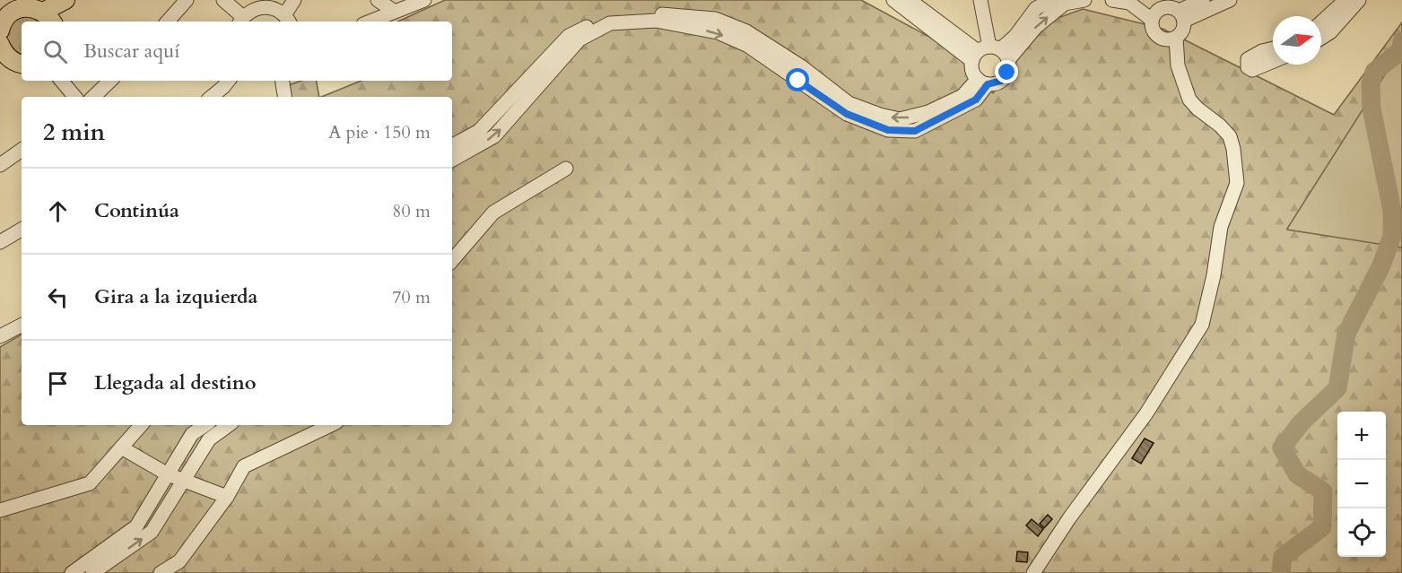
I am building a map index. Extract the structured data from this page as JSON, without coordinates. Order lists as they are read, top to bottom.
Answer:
{
  "north": "right",
  "page": {
    "search": "Buscar aquí",
    "heading": ["2 min", "A pie · 150 m"],
    "list": [
      ["Continúa", "80 m"],
      ["Gira a la izquierda", "70 m"],
      "Llegada al destino"
    ],
    "map_buttons": ["+", "−"]
  }
}
